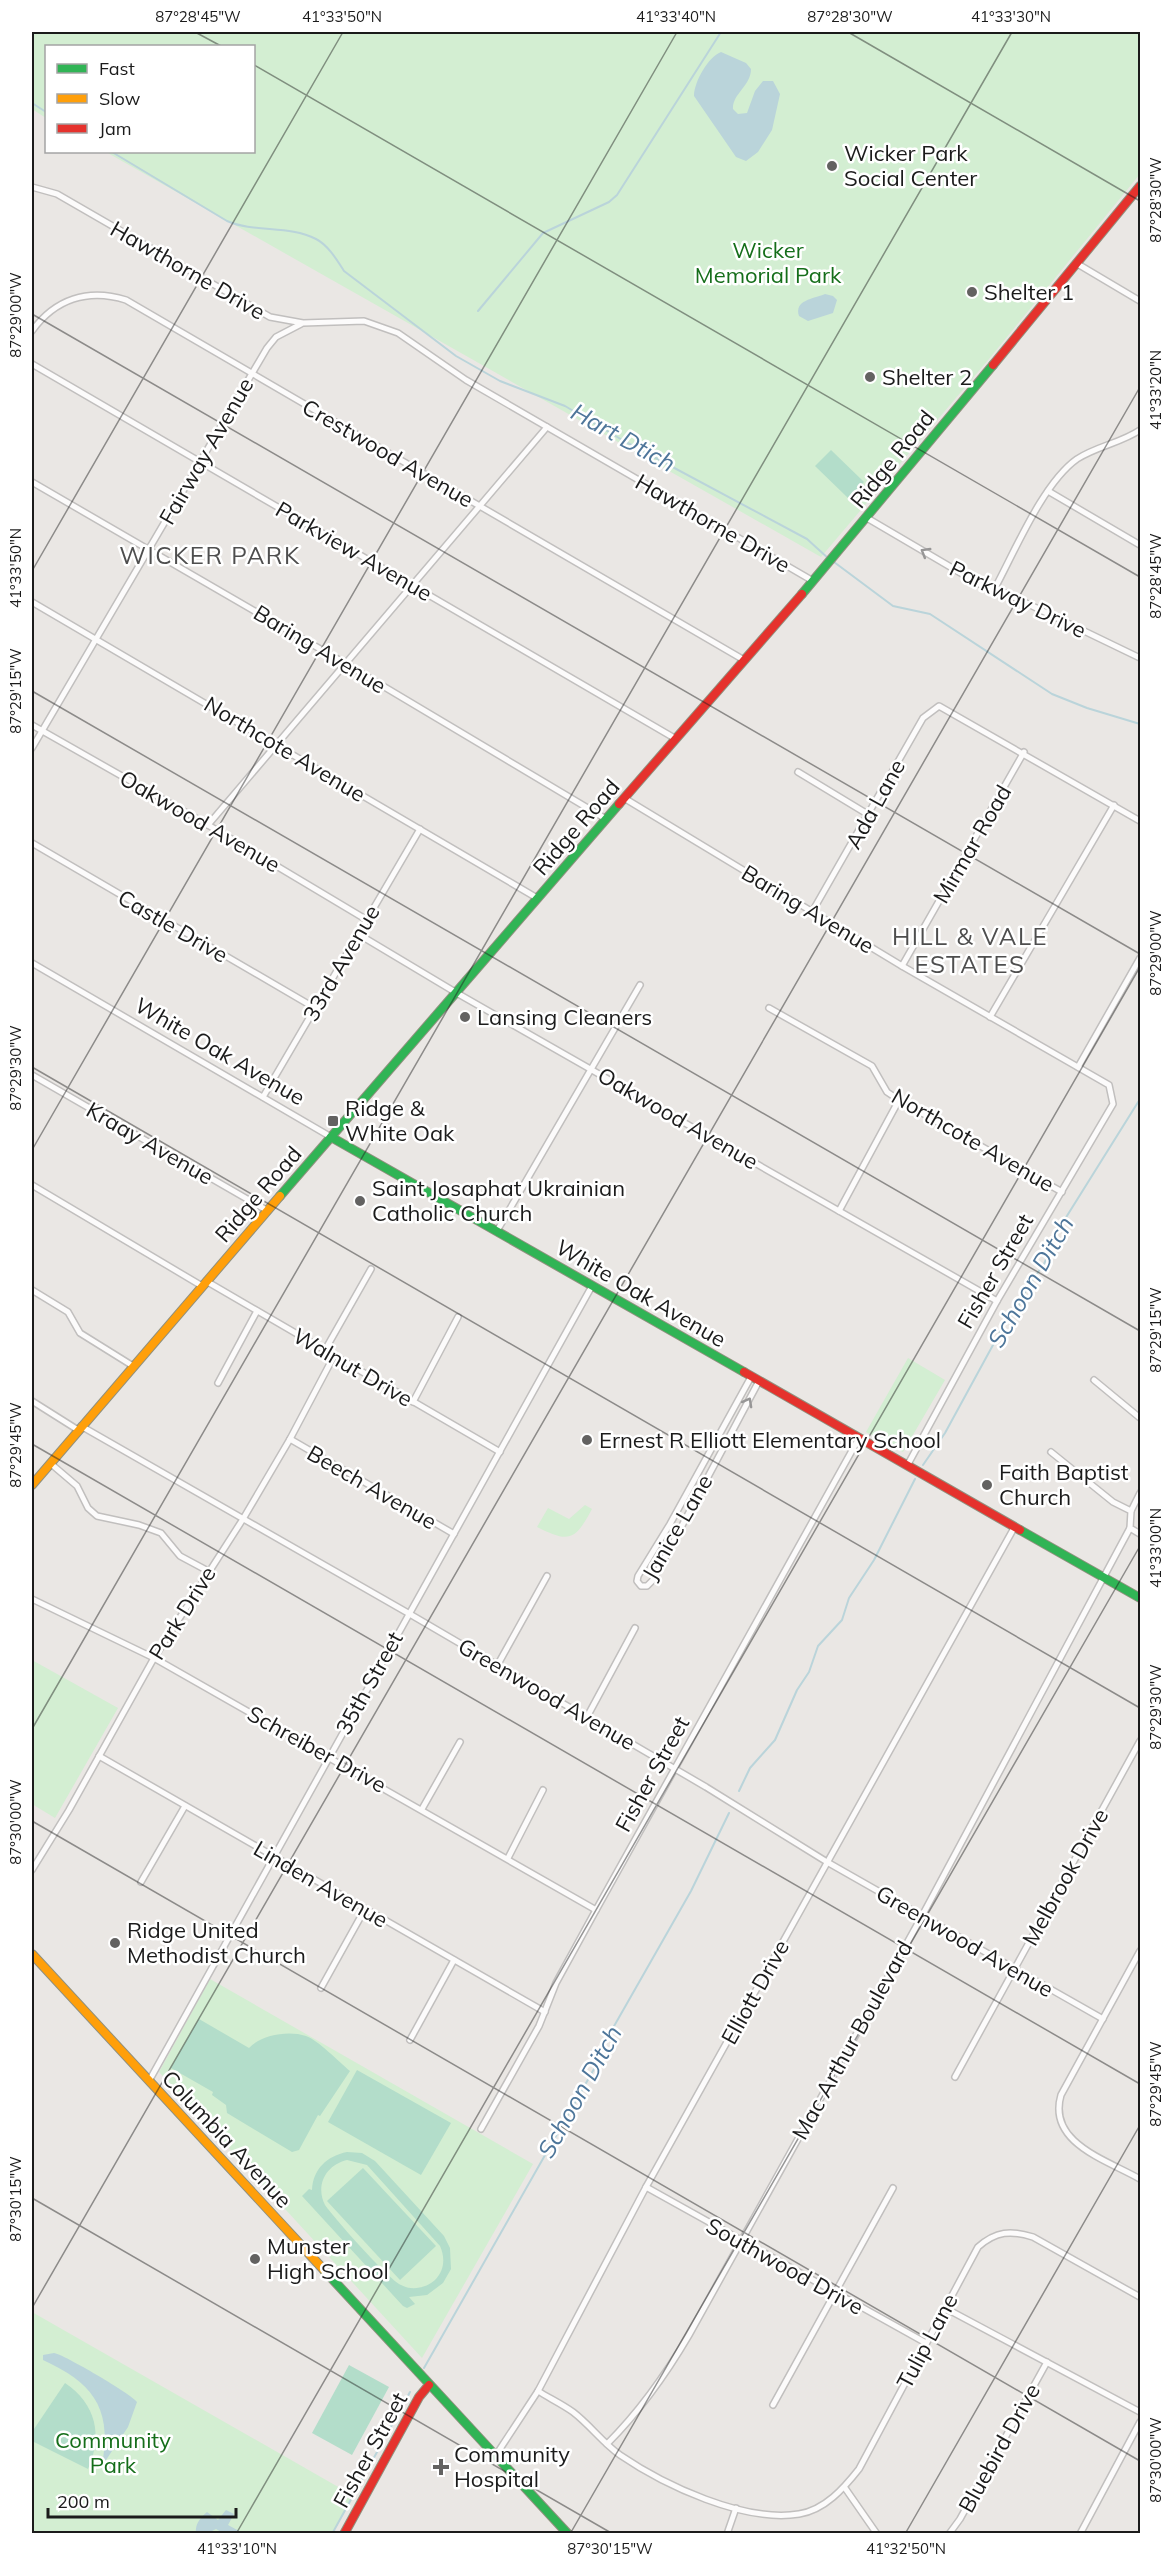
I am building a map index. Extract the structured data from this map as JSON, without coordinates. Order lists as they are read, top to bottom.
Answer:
{
  "streets": {
    "street": [
      "Hawthorne Drive",
      "Fairway Avenue",
      "Crestwood Avenue",
      "Ridge Road",
      "Parkview Avenue",
      "Parkway Drive",
      "Baring Avenue",
      "Northcote Avenue",
      "Ada Lane",
      "Oakwood Avenue",
      "Mirmar Road",
      "Castle Drive",
      "33rd Avenue",
      "White Oak Avenue",
      "Kraay Avenue",
      "Fisher Street",
      "Walnut Drive",
      "Beech Avenue",
      "Janice Lane",
      "Park Drive",
      "35th Street",
      "Greenwood Avenue",
      "Schreiber Drive",
      "Melbrook Drive",
      "Linden Avenue",
      "Elliott Drive",
      "Mac Arthur Boulevard",
      "Columbia Avenue",
      "Southwood Drive",
      "Tulip Lane",
      "Bluebird Drive"
    ]
  },
  "crossings": [
    ["Hawthorne Drive", "Fairway Avenue"],
    ["Hawthorne Drive", "Ridge Road"],
    ["Fairway Avenue", "Crestwood Avenue"],
    ["Fairway Avenue", "Parkview Avenue"],
    ["Fairway Avenue", "Baring Avenue"],
    ["Fairway Avenue", "Northcote Avenue"],
    ["Fairway Avenue", "Oakwood Avenue"],
    ["Crestwood Avenue", "Ridge Road"],
    ["Ridge Road", "Parkview Avenue"],
    ["Ridge Road", "Parkway Drive"],
    ["Ridge Road", "Baring Avenue"],
    ["Ridge Road", "Northcote Avenue"],
    ["Ridge Road", "Oakwood Avenue"],
    ["Ridge Road", "White Oak Avenue"],
    ["Ridge Road", "Kraay Avenue"],
    ["Ridge Road", "Walnut Drive"],
    ["Ridge Road", "Greenwood Avenue"],
    ["Baring Avenue", "Ada Lane"],
    ["Baring Avenue", "Mirmar Road"],
    ["Baring Avenue", "Fisher Street"],
    ["Northcote Avenue", "33rd Avenue"],
    ["Northcote Avenue", "Fisher Street"],
    ["Ada Lane", "Mirmar Road"],
    ["Oakwood Avenue", "33rd Avenue"],
    ["Oakwood Avenue", "Fisher Street"],
    ["Castle Drive", "33rd Avenue"],
    ["33rd Avenue", "White Oak Avenue"],
    ["White Oak Avenue", "Fisher Street"],
    ["White Oak Avenue", "Janice Lane"],
    ["White Oak Avenue", "35th Street"],
    ["White Oak Avenue", "Elliott Drive"],
    ["White Oak Avenue", "Mac Arthur Boulevard"],
    ["Fisher Street", "Greenwood Avenue"],
    ["Fisher Street", "Schreiber Drive"],
    ["Fisher Street", "Linden Avenue"],
    ["Fisher Street", "Columbia Avenue"],
    ["Walnut Drive", "Park Drive"],
    ["Walnut Drive", "35th Street"],
    ["Beech Avenue", "Park Drive"],
    ["Beech Avenue", "35th Street"],
    ["Park Drive", "Greenwood Avenue"],
    ["Park Drive", "Schreiber Drive"],
    ["Park Drive", "Linden Avenue"],
    ["35th Street", "Greenwood Avenue"],
    ["35th Street", "Schreiber Drive"],
    ["35th Street", "Linden Avenue"],
    ["35th Street", "Columbia Avenue"],
    ["Greenwood Avenue", "Melbrook Drive"],
    ["Greenwood Avenue", "Elliott Drive"],
    ["Greenwood Avenue", "Mac Arthur Boulevard"],
    ["Elliott Drive", "Columbia Avenue"],
    ["Elliott Drive", "Southwood Drive"],
    ["Elliott Drive", "Tulip Lane"],
    ["Mac Arthur Boulevard", "Southwood Drive"],
    ["Mac Arthur Boulevard", "Tulip Lane"],
    ["Southwood Drive", "Tulip Lane"]
  ],
  "one_way": ["Parkway Drive"],
  "districts": ["WICKER PARK", "HILL & VALE ESTATES"],
  "water": ["Hart Dtich", "Schoon Ditch"],
  "parks": ["Wicker Memorial Park", "Community Park"],
  "places": {
    "other": [
      "Wicker Park Social Center",
      "Shelter 1",
      "Shelter 2",
      "Lansing Cleaners",
      "Saint Josaphat Ukrainian Catholic Church",
      "Ernest R Elliott Elementary School",
      "Faith Baptist Church",
      "Ridge United Methodist Church",
      "Munster High School"
    ],
    "transit": ["Ridge & White Oak"],
    "health": ["Community Hospital"]
  },
  "legend": ["Fast", "Slow", "Jam"],
  "scale_bar": "200 m",
  "coordinates": [
    "87°28'45\"W",
    "41°33'50\"N",
    "41°33'40\"N",
    "87°28'30\"W",
    "41°33'30\"N",
    "87°29'00\"W",
    "41°33'20\"N",
    "87°29'15\"W",
    "87°29'30\"W",
    "87°29'45\"W",
    "41°33'00\"N",
    "87°30'00\"W",
    "87°30'15\"W",
    "41°33'10\"N",
    "41°32'50\"N"
  ]
}
